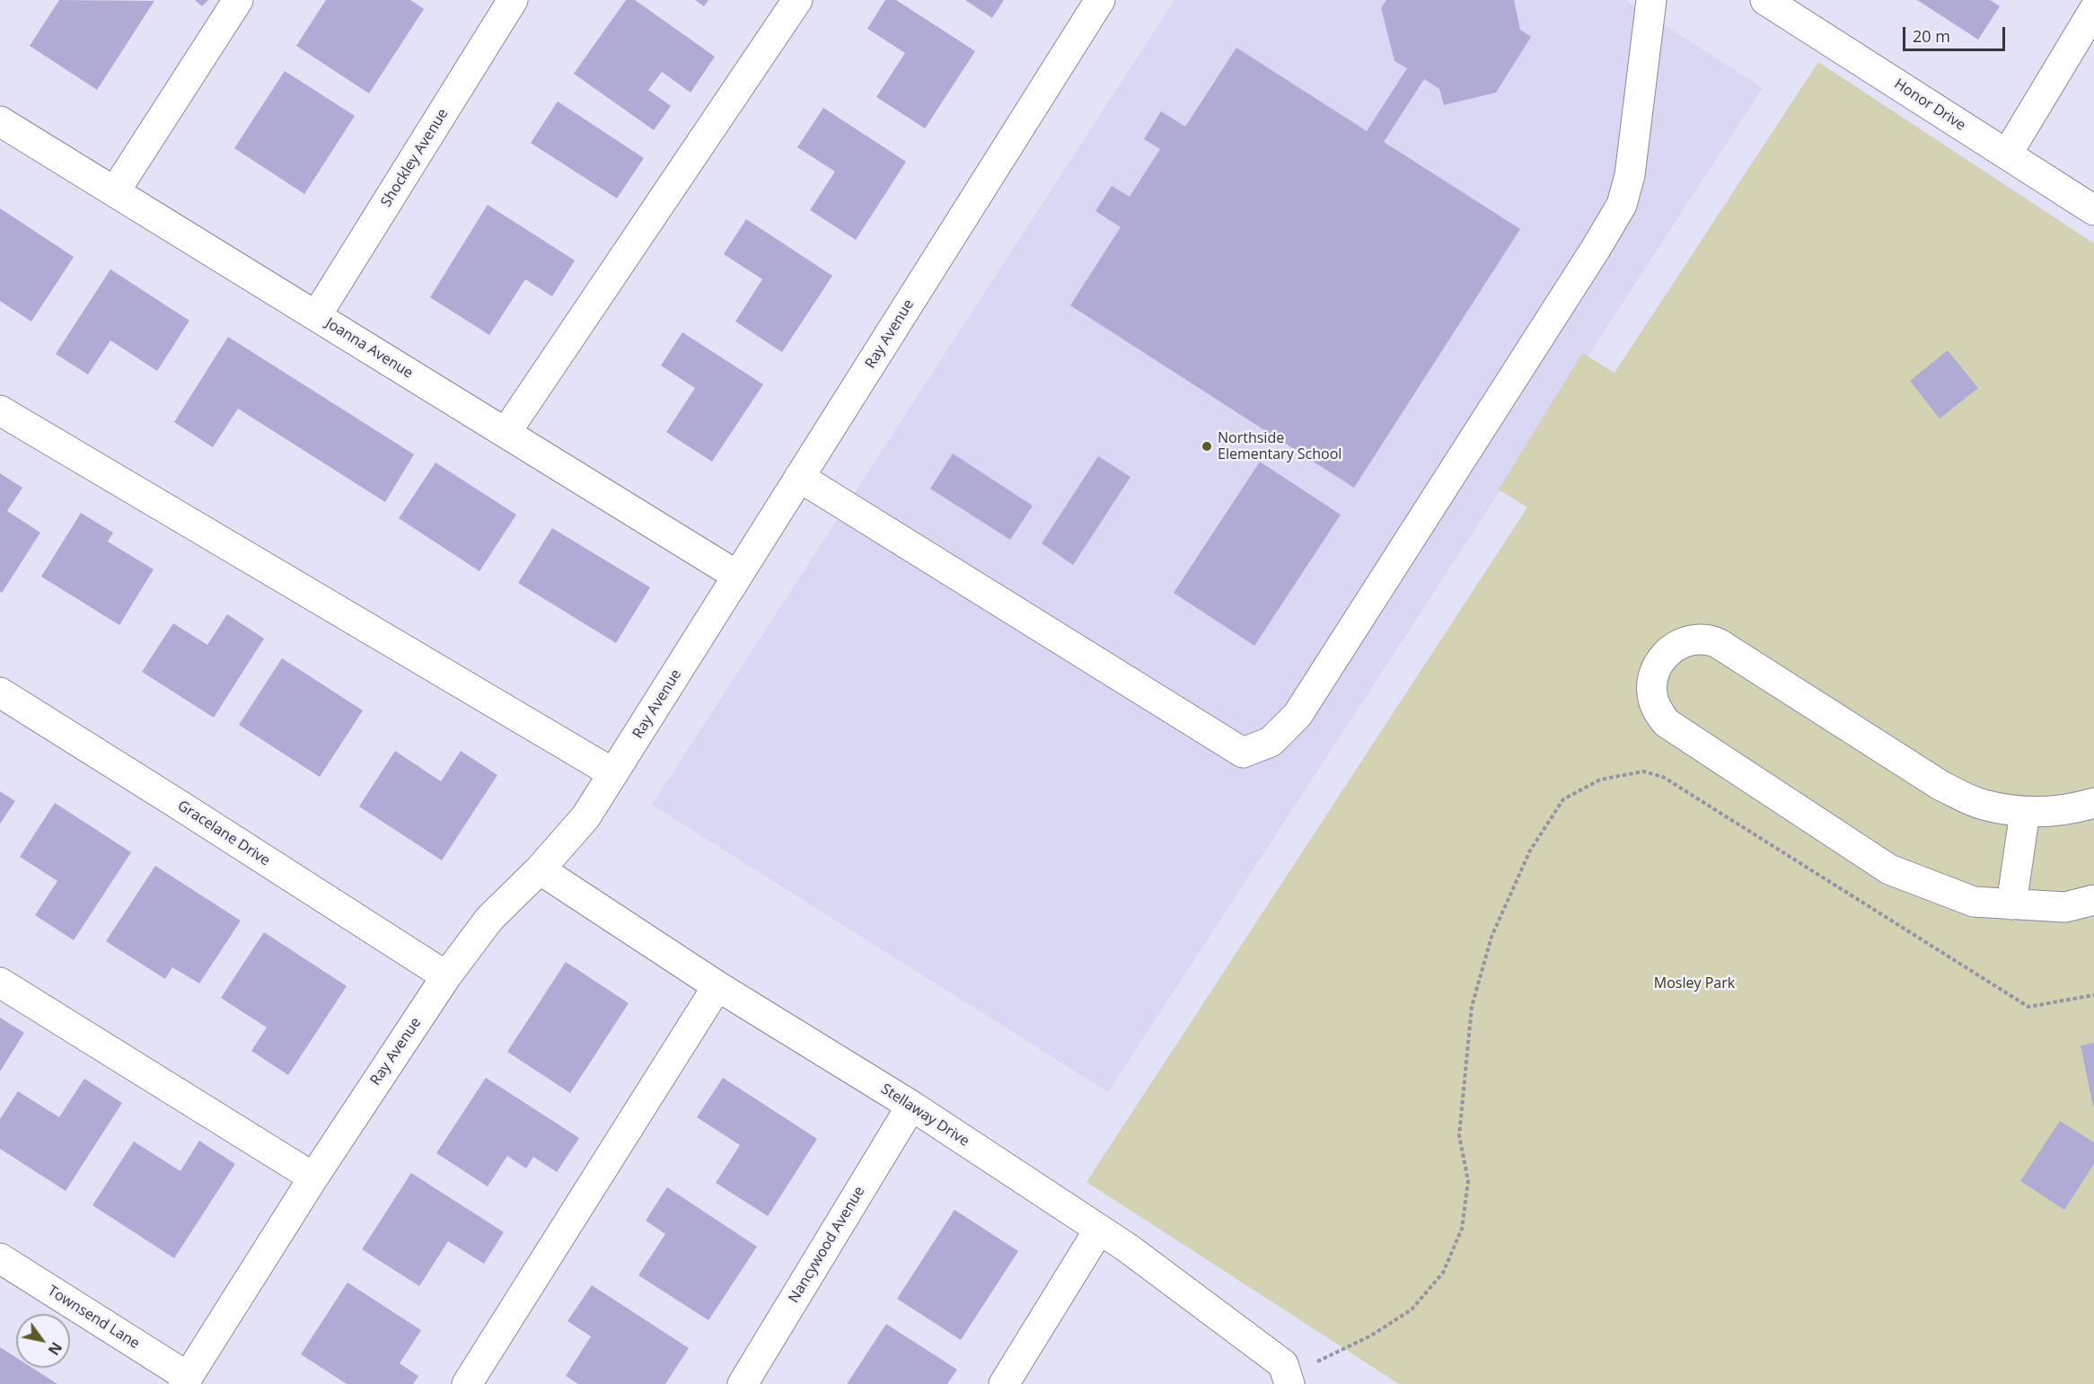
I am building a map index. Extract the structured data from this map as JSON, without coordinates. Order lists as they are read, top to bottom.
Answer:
{
  "streets": {
    "street": [
      "Honor Drive",
      "Shockley Avenue",
      "Ray Avenue",
      "Joanna Avenue",
      "Gracelane Drive",
      "Stellaway Drive",
      "Nancywood Avenue",
      "Townsend Lane"
    ]
  },
  "crossings": [
    ["Shockley Avenue", "Joanna Avenue"],
    ["Ray Avenue", "Joanna Avenue"],
    ["Ray Avenue", "Gracelane Drive"],
    ["Ray Avenue", "Stellaway Drive"],
    ["Ray Avenue", "Townsend Lane"],
    ["Stellaway Drive", "Nancywood Avenue"]
  ],
  "parks": ["Mosley Park"],
  "places": ["Northside Elementary School"],
  "scale_bar": "20 m",
  "north": "bottom right"
}
